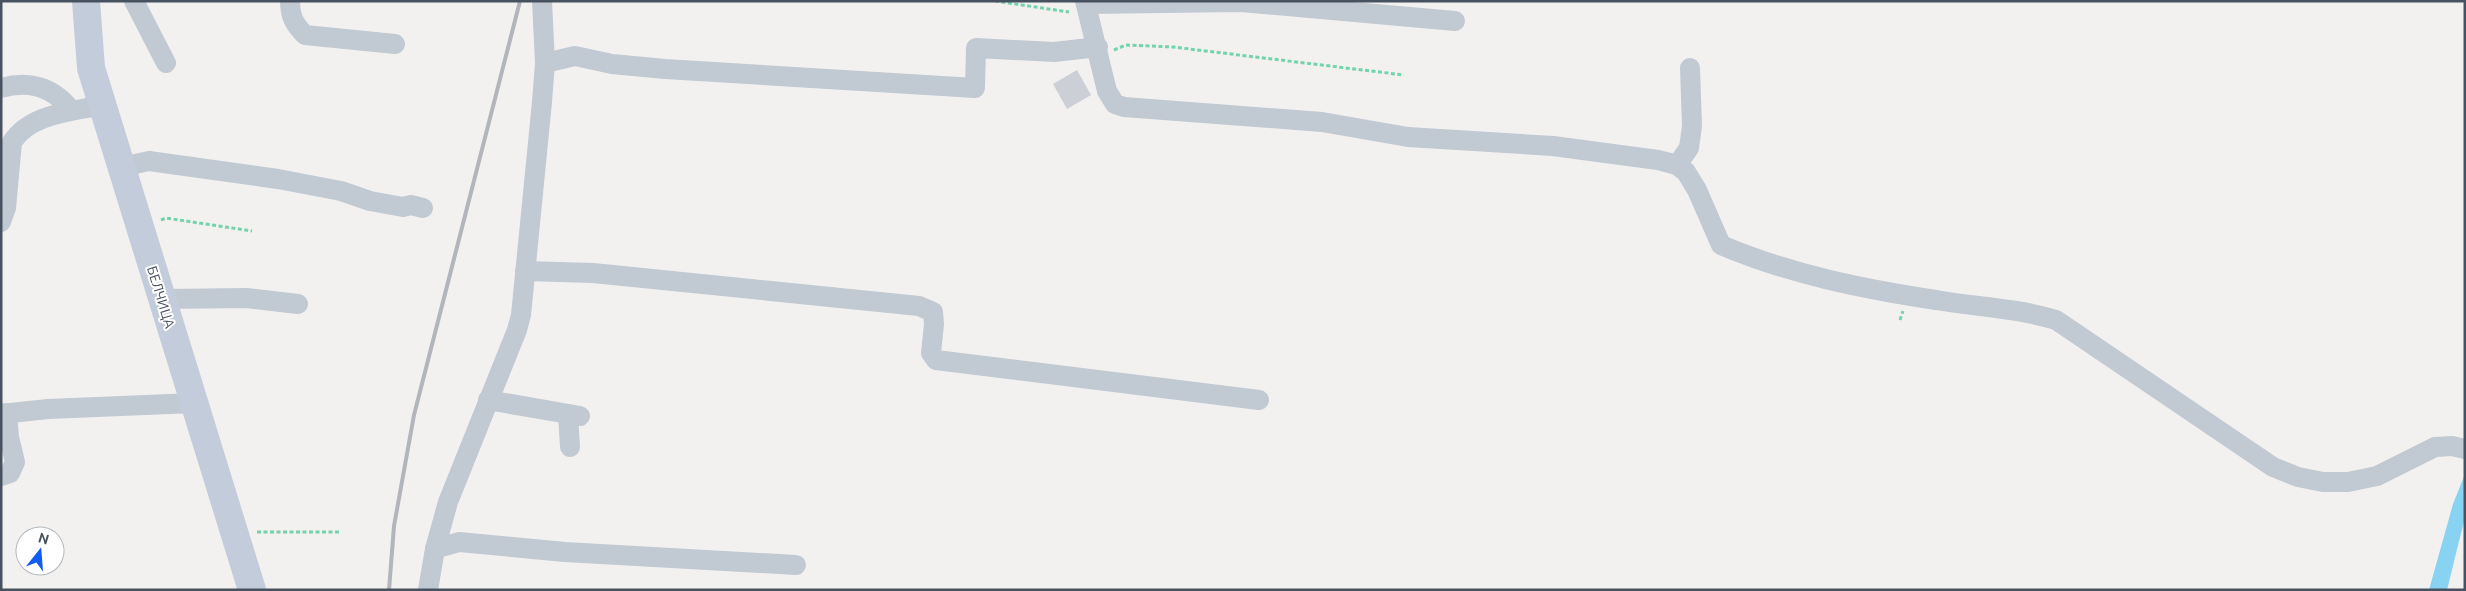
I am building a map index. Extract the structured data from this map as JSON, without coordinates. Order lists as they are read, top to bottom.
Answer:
{
  "streets": {
    "main road": ["БЕЛЧИЦА"]
  },
  "north": "top"
}
